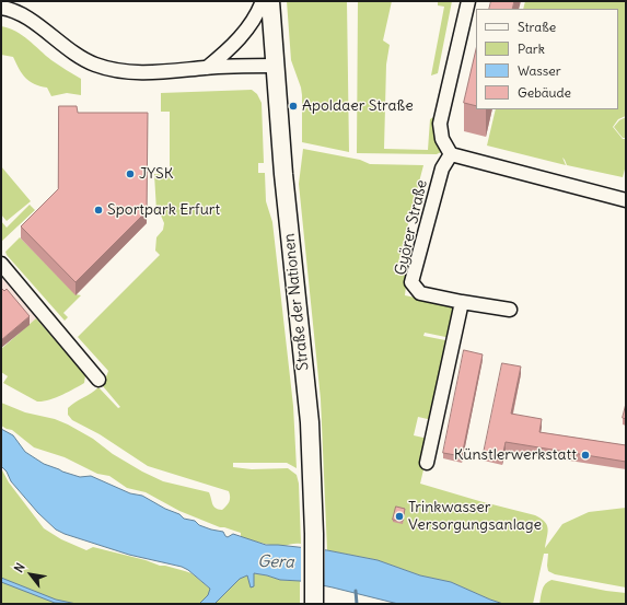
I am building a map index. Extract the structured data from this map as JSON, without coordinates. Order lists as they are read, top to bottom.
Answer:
{
  "streets": {
    "main road": ["Straße der Nationen"],
    "street": ["Györer Straße"]
  },
  "water": ["Gera"],
  "places": [
    "Apoldaer Straße",
    "JYSK",
    "Sportpark Erfurt",
    "Künstlerwerkstatt",
    "Trinkwasser Versorgungsanlage"
  ],
  "legend": [
    "Straße",
    "Park",
    "Wasser",
    "Gebäude"
  ],
  "north": "top left"
}
